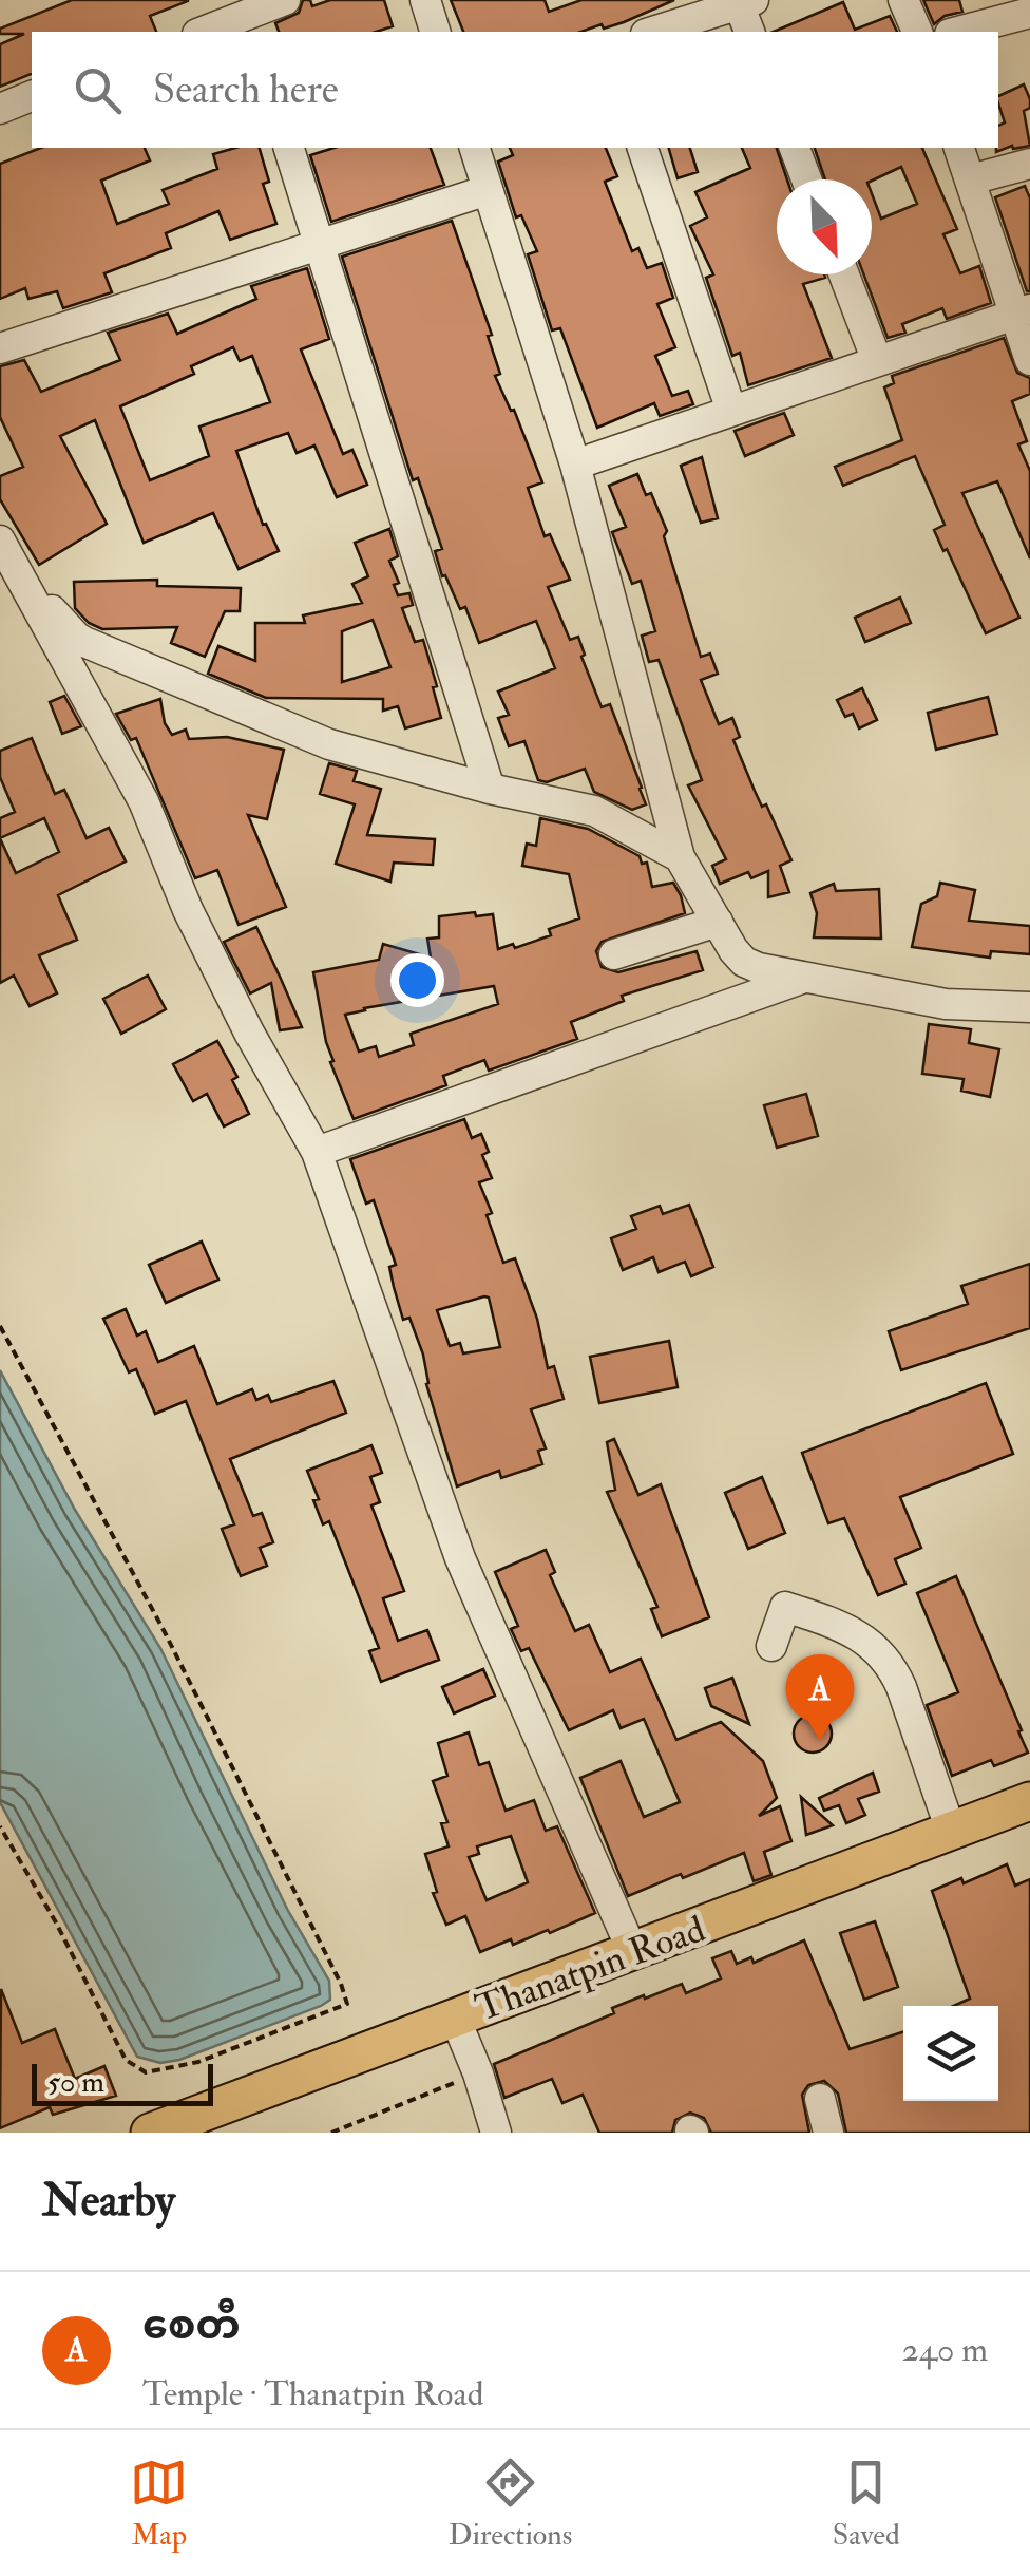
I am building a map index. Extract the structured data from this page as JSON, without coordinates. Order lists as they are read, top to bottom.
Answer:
{
  "streets": {
    "main road": ["Thanatpin Road"]
  },
  "scale_bar": "50 m",
  "north": "bottom right",
  "page": {
    "search": "Search here",
    "pins": "A",
    "scale": "50 m",
    "heading": "Nearby",
    "list": [
      {
        "mark": "A",
        "name": "စေတီ",
        "note": "Temple · Thanatpin Road",
        "value": "240 m"
      }
    ],
    "nav": ["Map", "Directions", "Saved"]
  }
}
